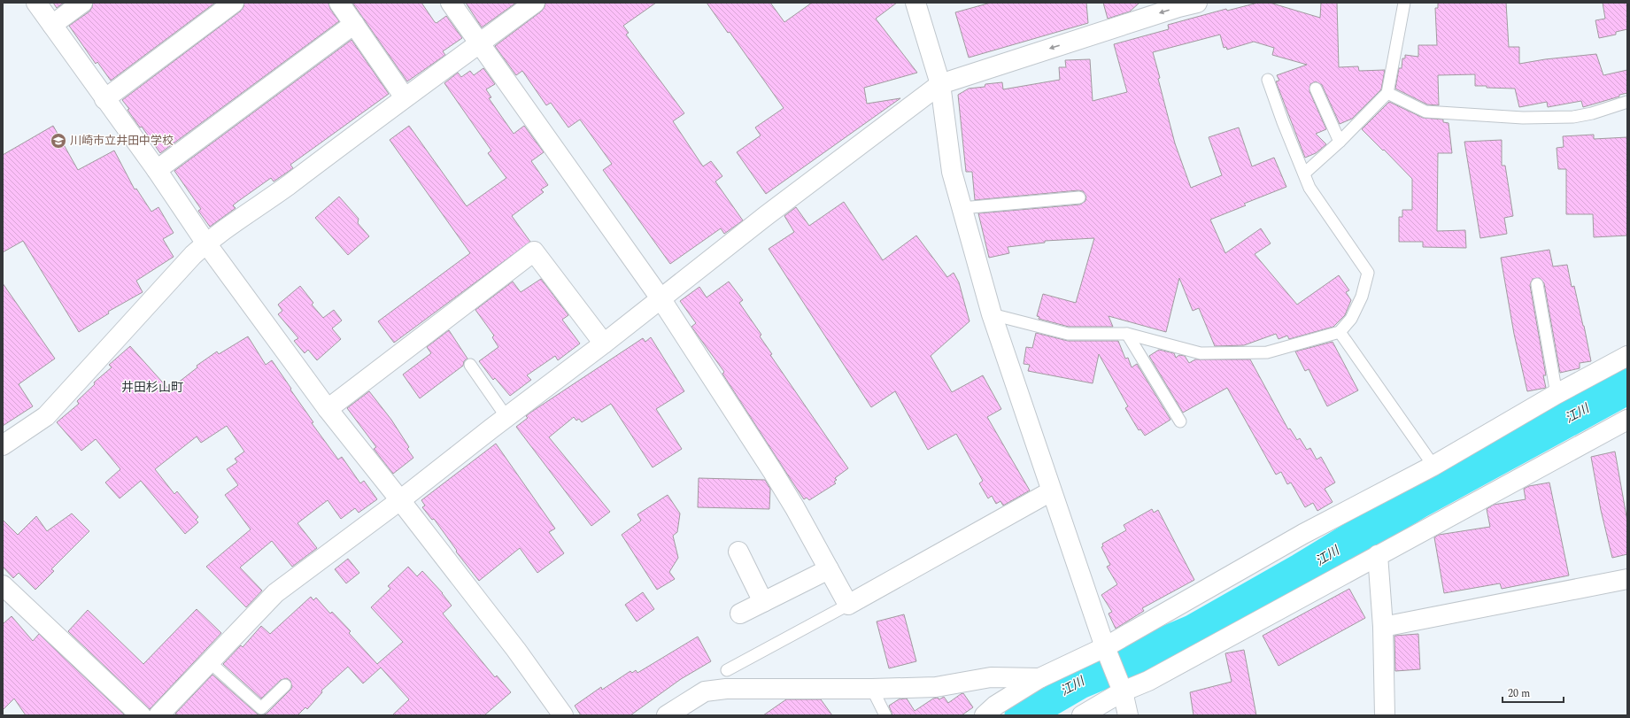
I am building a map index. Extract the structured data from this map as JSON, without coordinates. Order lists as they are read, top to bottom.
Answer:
{
  "districts": ["井田杉山町"],
  "water": ["江川"],
  "places": {
    "school or university": ["川崎市立井田中学校"]
  },
  "scale_bar": "20 m"
}
